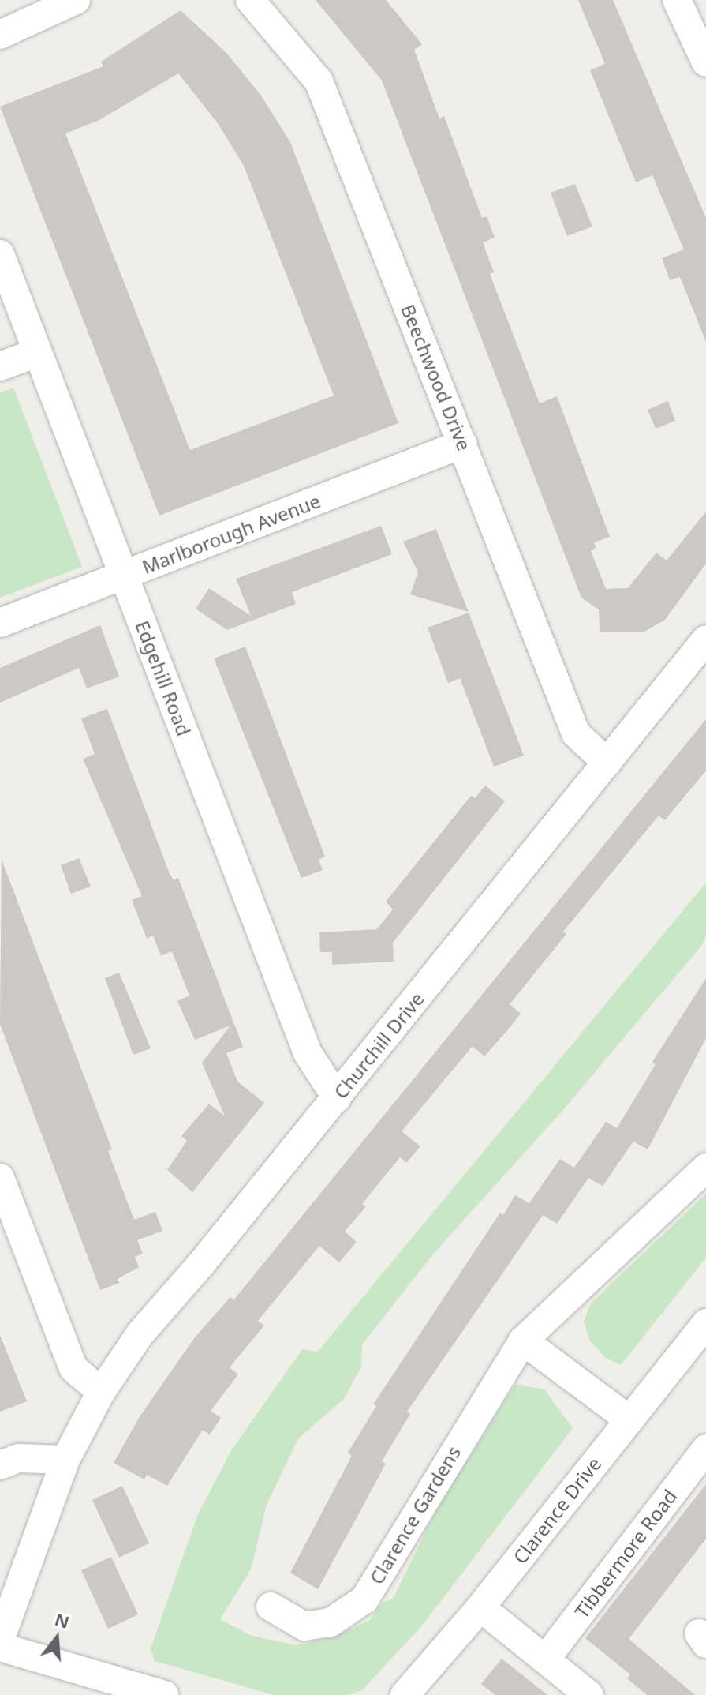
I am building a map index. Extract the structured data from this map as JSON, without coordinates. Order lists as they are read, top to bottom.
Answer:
{
  "streets": {
    "street": [
      "Beechwood Drive",
      "Marlborough Avenue",
      "Edgehill Road",
      "Churchill Drive",
      "Clarence Drive",
      "Clarence Gardens",
      "Tibbermore Road"
    ]
  },
  "crossings": [
    ["Beechwood Drive", "Marlborough Avenue"],
    ["Beechwood Drive", "Churchill Drive"],
    ["Marlborough Avenue", "Edgehill Road"],
    ["Edgehill Road", "Churchill Drive"]
  ],
  "north": "top"
}
